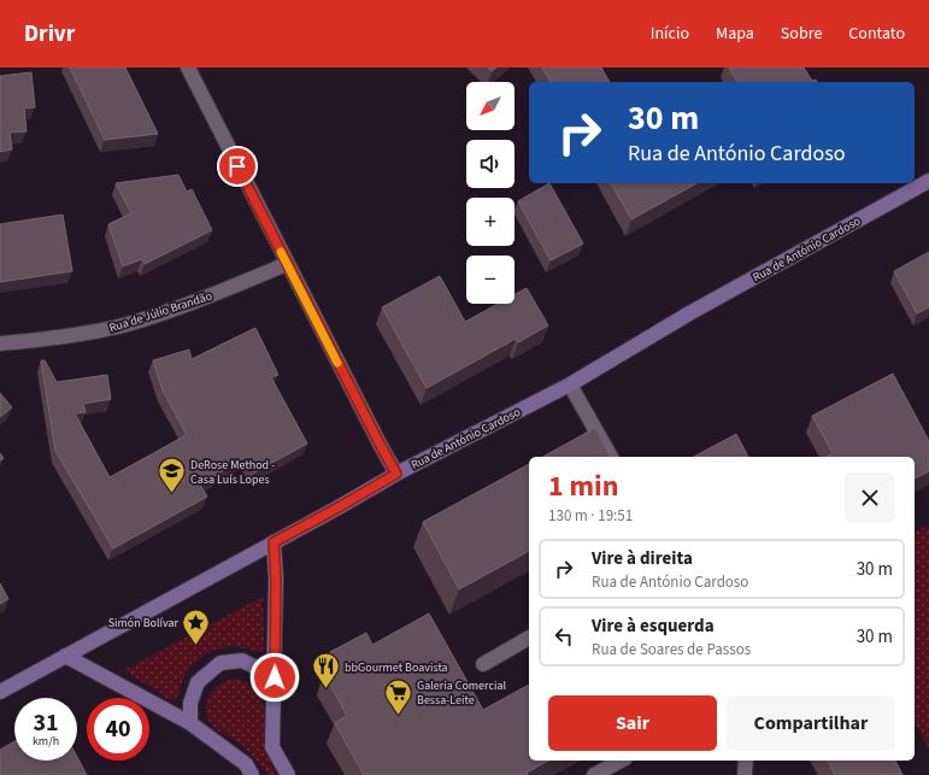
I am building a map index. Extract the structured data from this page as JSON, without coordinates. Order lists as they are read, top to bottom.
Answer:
{
  "streets": {
    "street": ["Rua de António Cardoso", "Rua de Júlio Brandão"]
  },
  "places": {
    "school or university": ["DeRose Method - Casa Luís Lopes"],
    "place": ["Simón Bolívar"],
    "restaurant": ["bbGourmet Boavista"],
    "supermarket": ["Galeria Comercial Bessa-Leite"]
  },
  "north": "bottom left",
  "page": {
    "header": "Drivr",
    "nav": [
      "Início",
      "Mapa",
      "Sobre",
      "Contato"
    ],
    "map_buttons": ["+", "−"],
    "turn": ["30 m", "Rua de António Cardoso"],
    "heading": ["1 min", "130 m · 19:51"],
    "list": [
      {
        "name": "Vire à direita",
        "note": "Rua de António Cardoso",
        "value": "30 m"
      },
      {
        "name": "Vire à esquerda",
        "note": "Rua de Soares de Passos",
        "value": "30 m"
      }
    ],
    "buttons": ["Sair", "Compartilhar"],
    "speed": "31 km/h",
    "limit": "40"
  }
}
